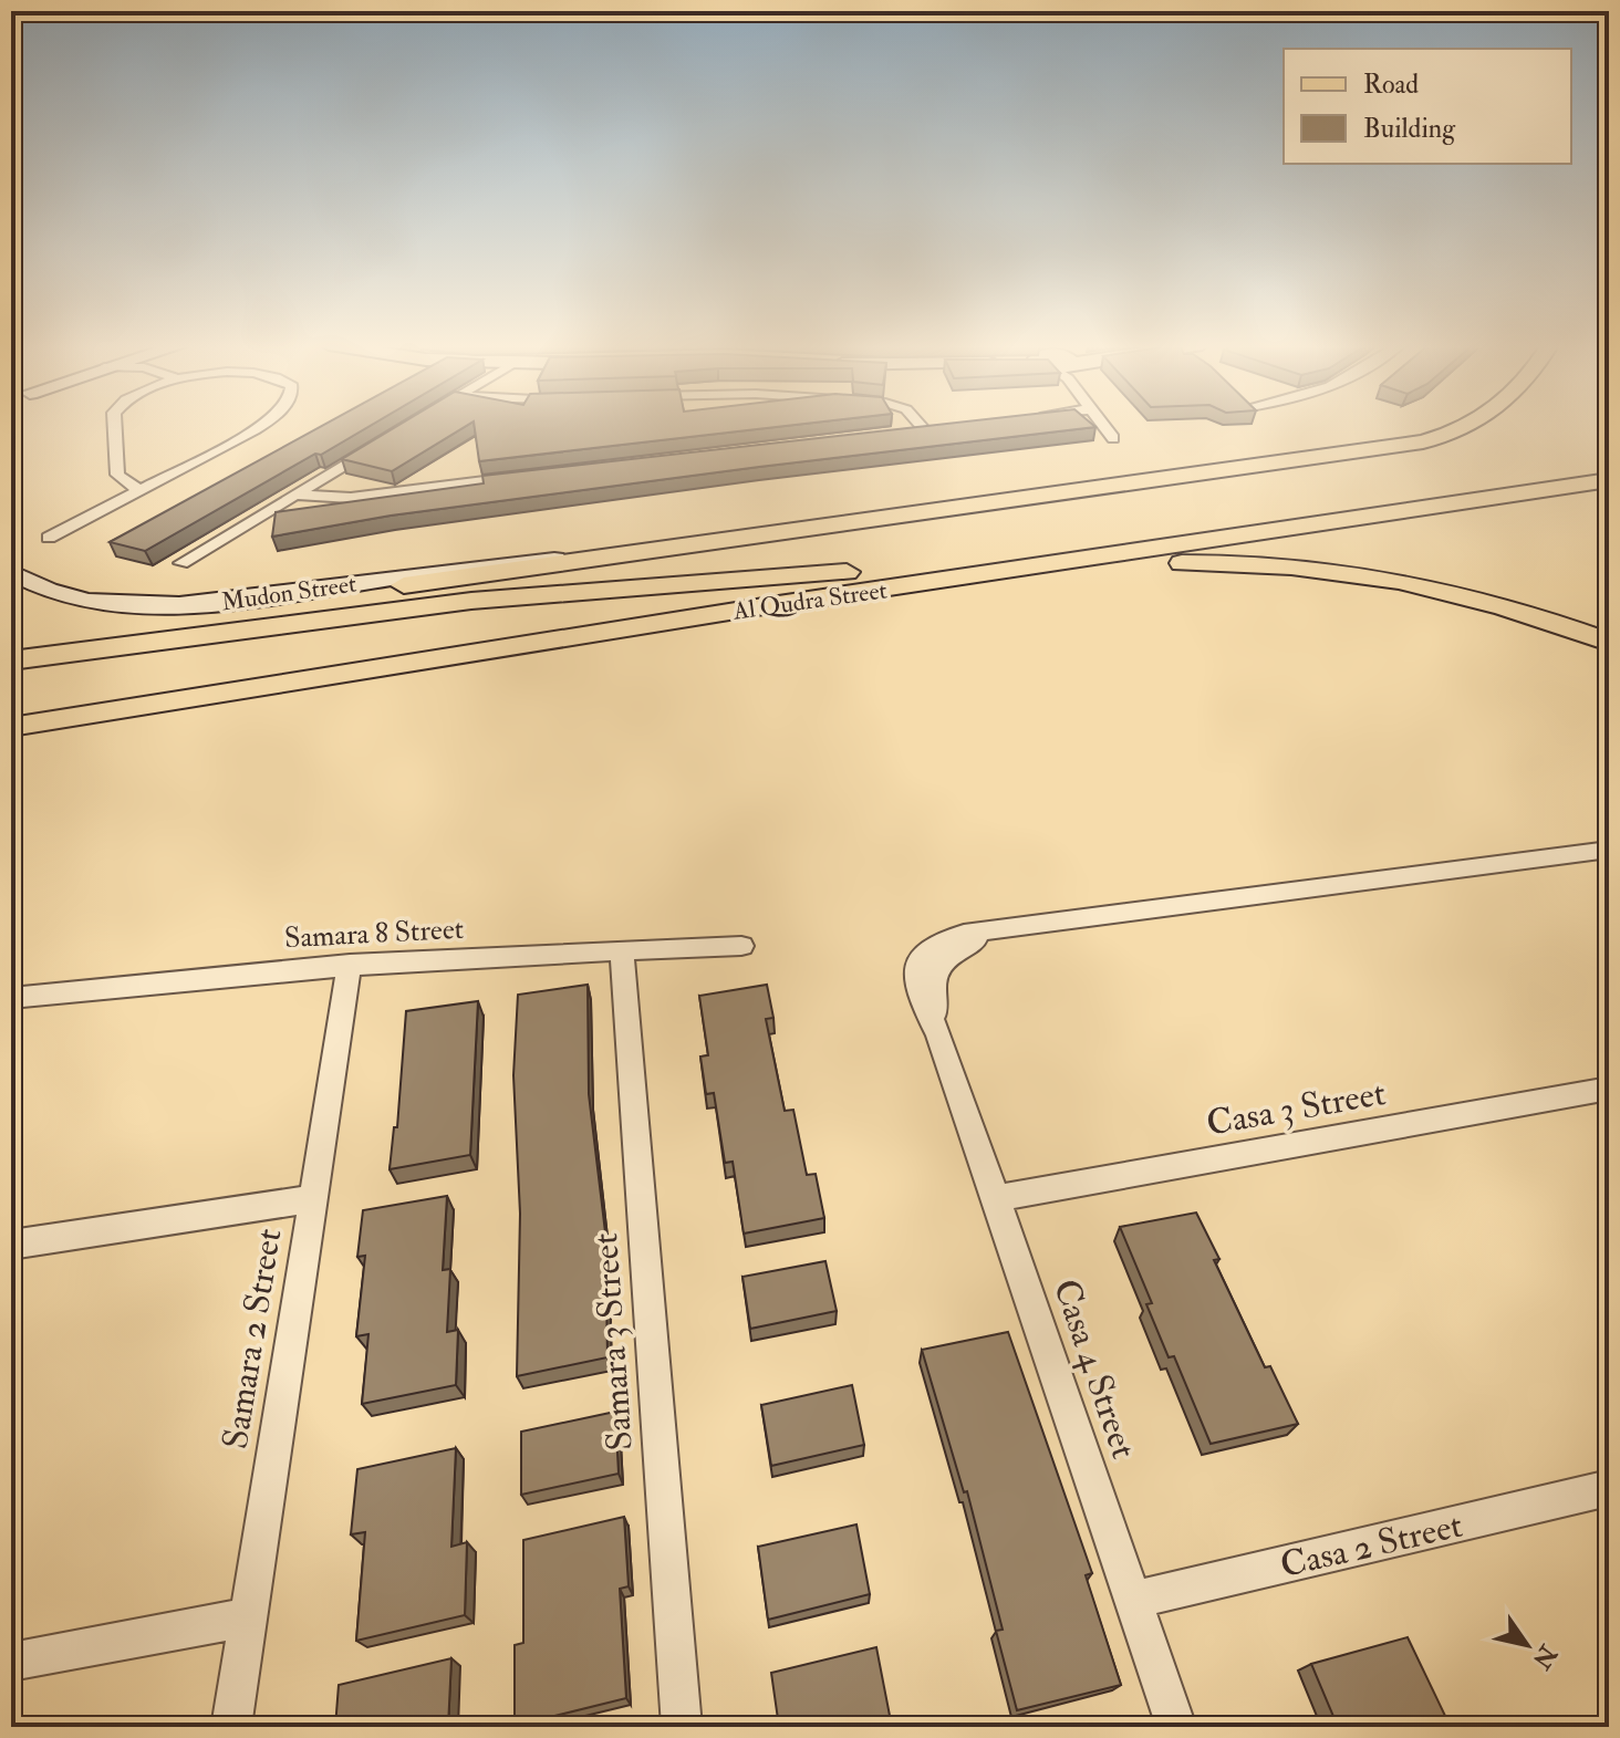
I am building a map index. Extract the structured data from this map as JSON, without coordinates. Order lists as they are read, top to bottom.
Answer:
{
  "streets": {
    "main road": ["Al Qudra Street"],
    "street": [
      "Mudon Street",
      "Samara 8 Street",
      "Casa 3 Street",
      "Samara 2 Street",
      "Samara 3 Street",
      "Casa 4 Street",
      "Casa 2 Street"
    ]
  },
  "crossings": [
    ["Samara 8 Street", "Samara 2 Street"],
    ["Samara 8 Street", "Samara 3 Street"],
    ["Casa 3 Street", "Casa 4 Street"],
    ["Casa 4 Street", "Casa 2 Street"]
  ],
  "legend": ["Road", "Building"],
  "north": "bottom right"
}
